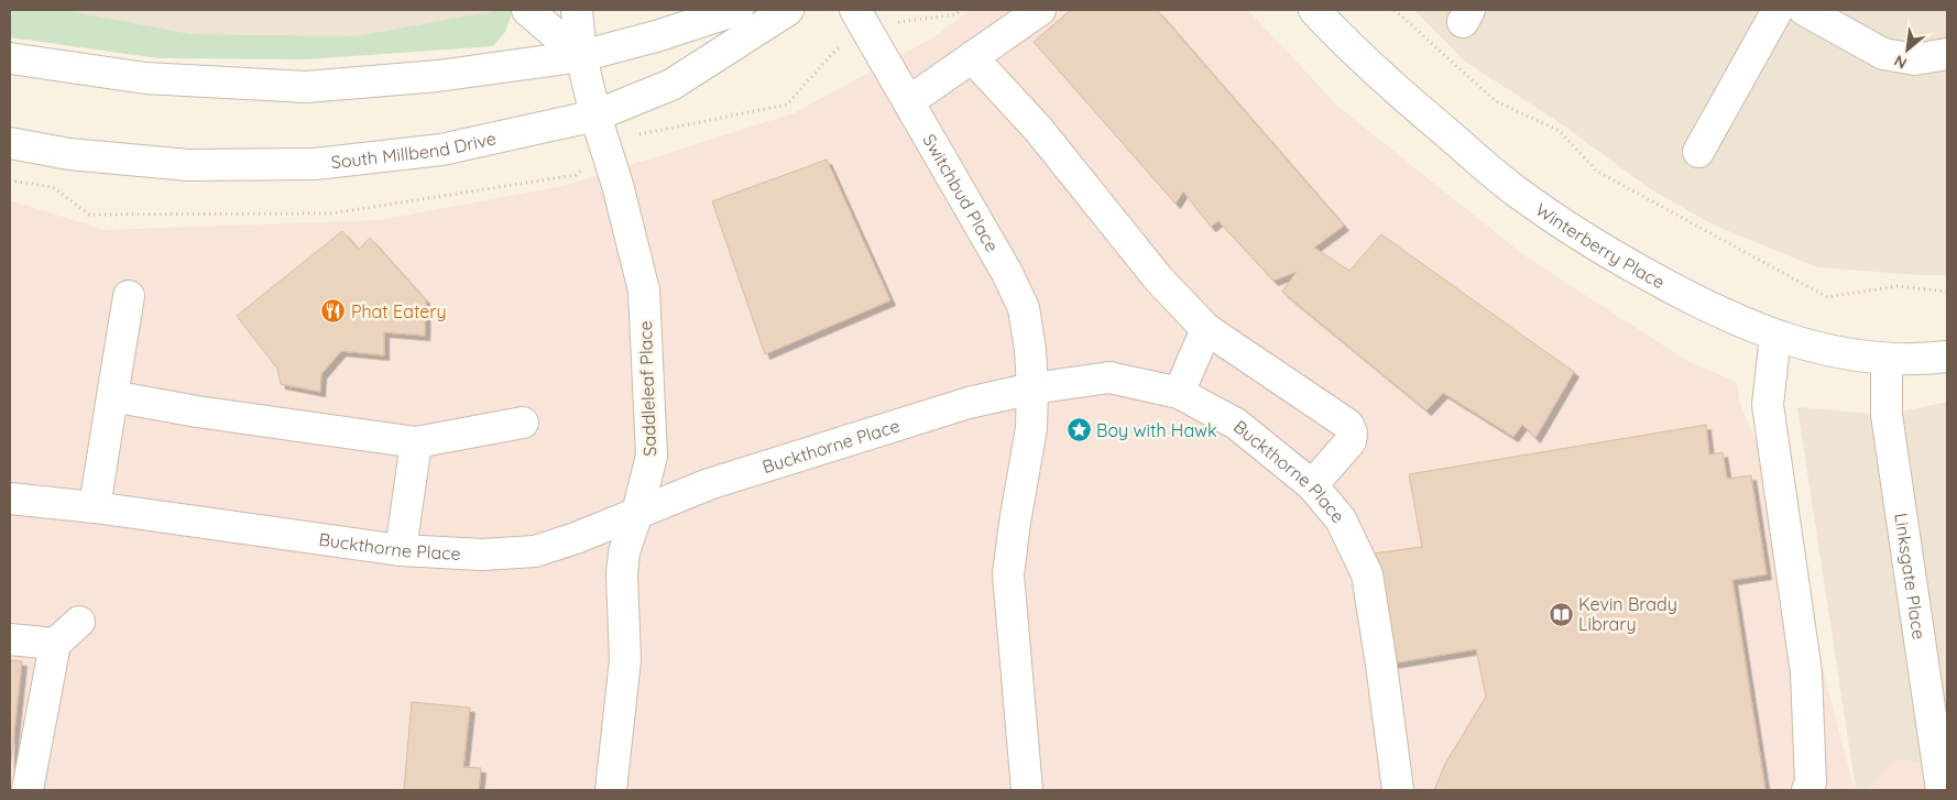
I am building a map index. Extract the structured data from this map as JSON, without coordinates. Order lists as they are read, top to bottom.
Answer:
{
  "streets": {
    "street": [
      "South Millbend Drive",
      "Switchbud Place",
      "Winterberry Place",
      "Saddleleaf Place",
      "Buckthorne Place",
      "Linksgate Place"
    ]
  },
  "crossings": [
    ["South Millbend Drive", "Saddleleaf Place"],
    ["Switchbud Place", "Buckthorne Place"],
    ["Winterberry Place", "Linksgate Place"],
    ["Saddleleaf Place", "Buckthorne Place"]
  ],
  "places": {
    "restaurant": ["Phat Eatery"],
    "place": ["Boy with Hawk"],
    "library": ["Kevin Brady Library"]
  },
  "north": "bottom left"
}
